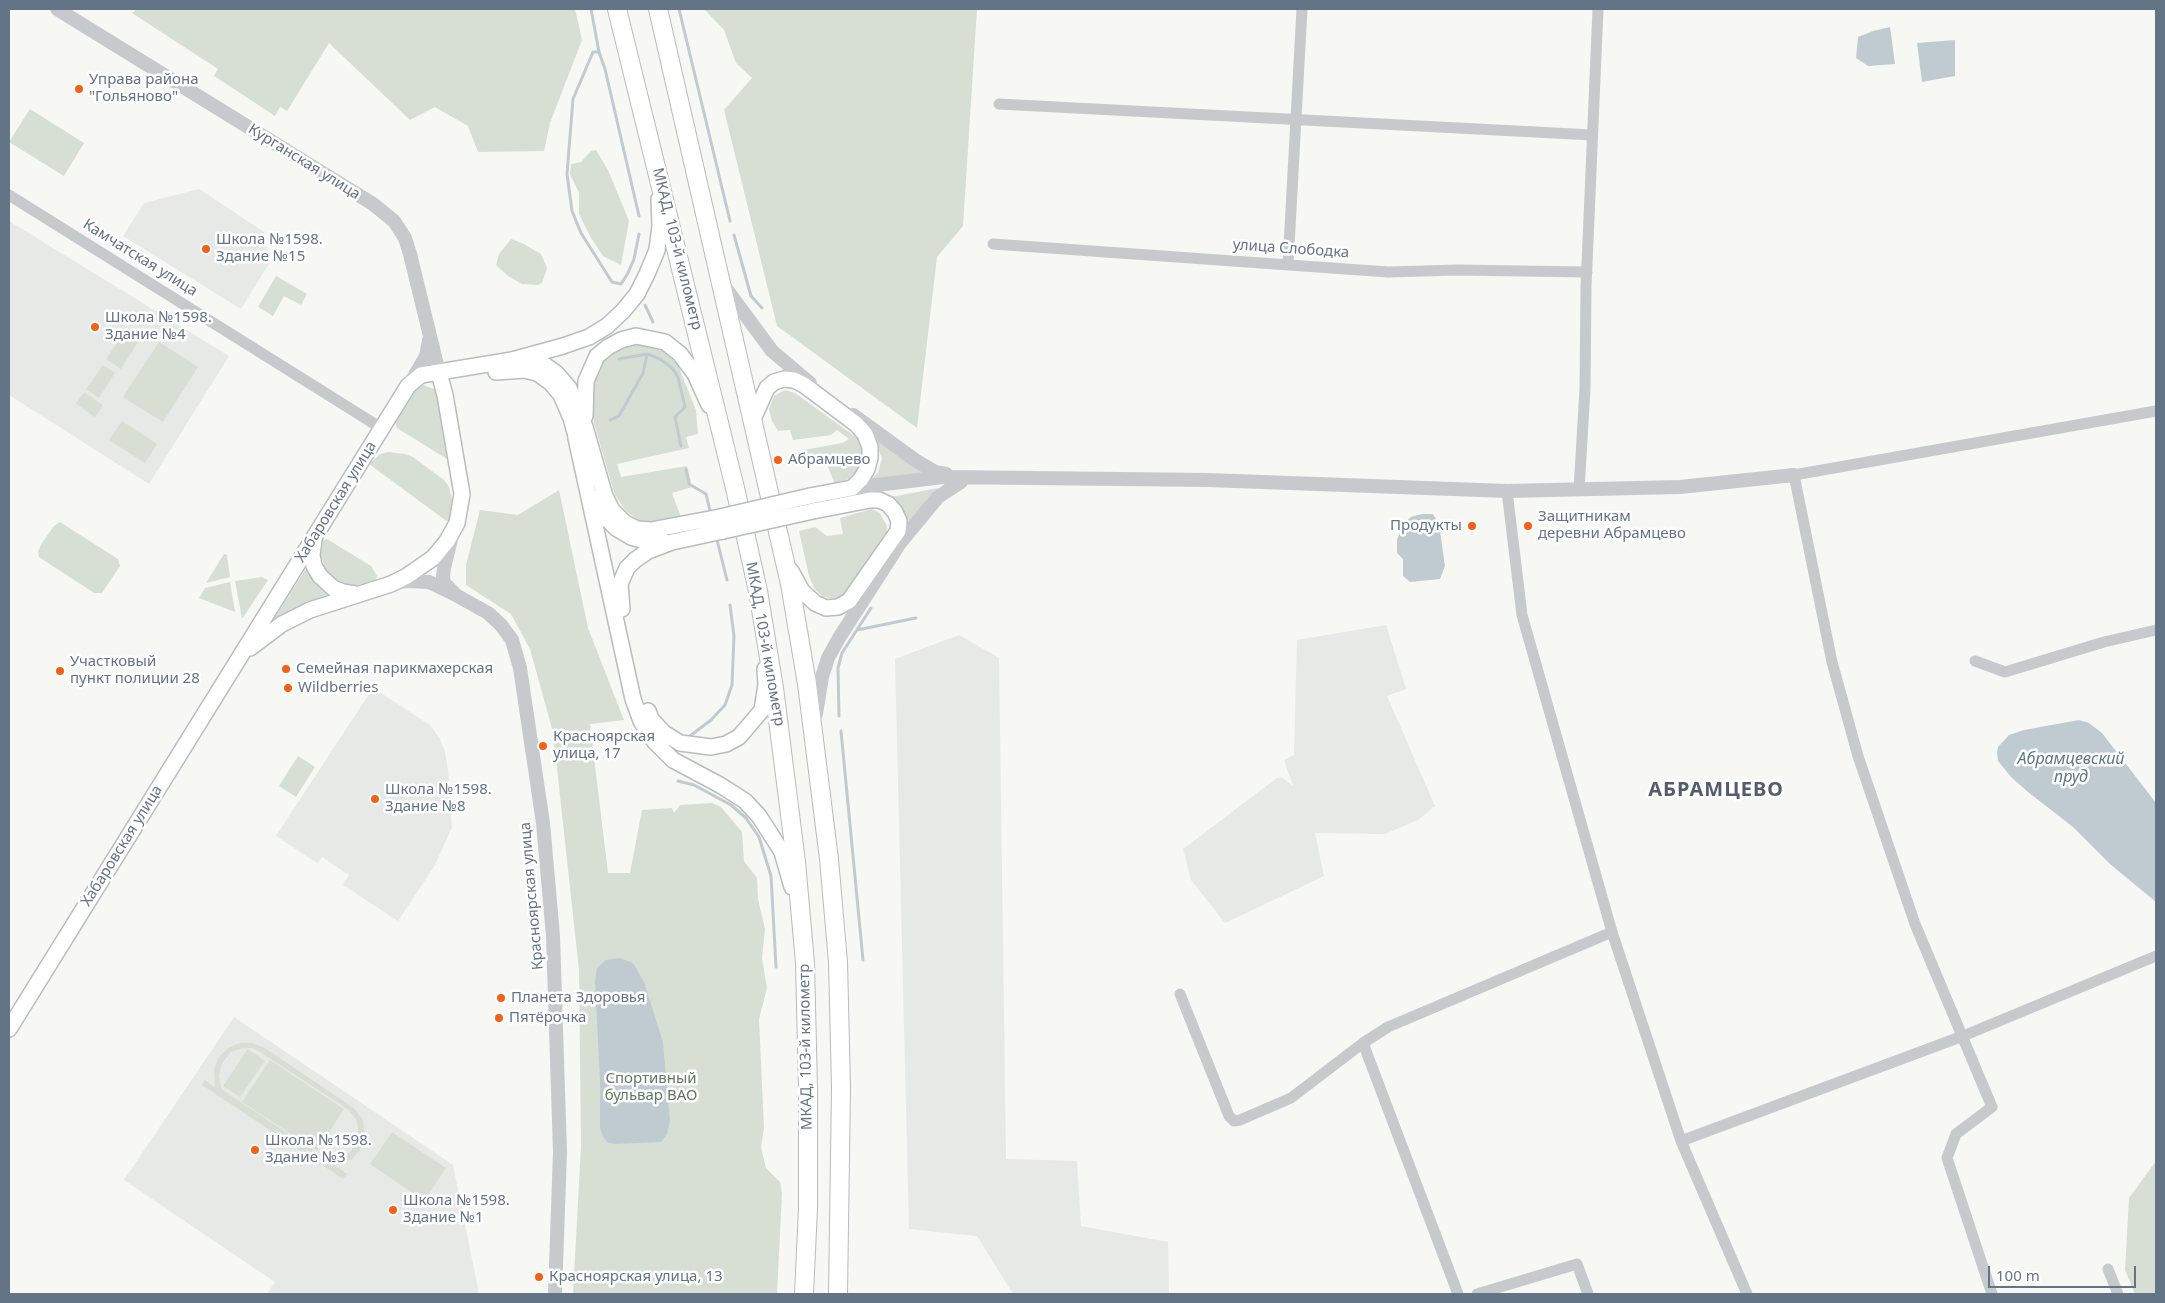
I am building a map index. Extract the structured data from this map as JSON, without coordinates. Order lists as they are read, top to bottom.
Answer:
{
  "streets": {
    "highway": ["МКАД, 103-й километр"],
    "main road": ["Курганская улица", "Хабаровская улица"],
    "street": ["улица Слободка", "Камчатская улица", "Красноярская улица"]
  },
  "crossings": [
    ["Курганская улица", "Хабаровская улица"],
    ["Камчатская улица", "Хабаровская улица"],
    ["Хабаровская улица", "Красноярская улица"]
  ],
  "districts": ["АБРАМЦЕВО"],
  "water": ["Абрамцевский пруд"],
  "parks": ["Спортивный бульвар ВАО"],
  "places": [
    "Управа района \"Гольяново\"",
    "Школа №1598. Здание №15",
    "Школа №1598. Здание №4",
    "Абрамцево",
    "Продукты",
    "Защитникам деревни Абрамцево",
    "Семейная парикмахерская",
    "Участковый пункт полиции 28",
    "Wildberries",
    "Красноярская улица, 17",
    "Школа №1598. Здание №8",
    "Планета Здоровья",
    "Пятёрочка",
    "Школа №1598. Здание №3",
    "Школа №1598. Здание №1",
    "Красноярская улица, 13"
  ],
  "scale_bar": "100 m"
}
